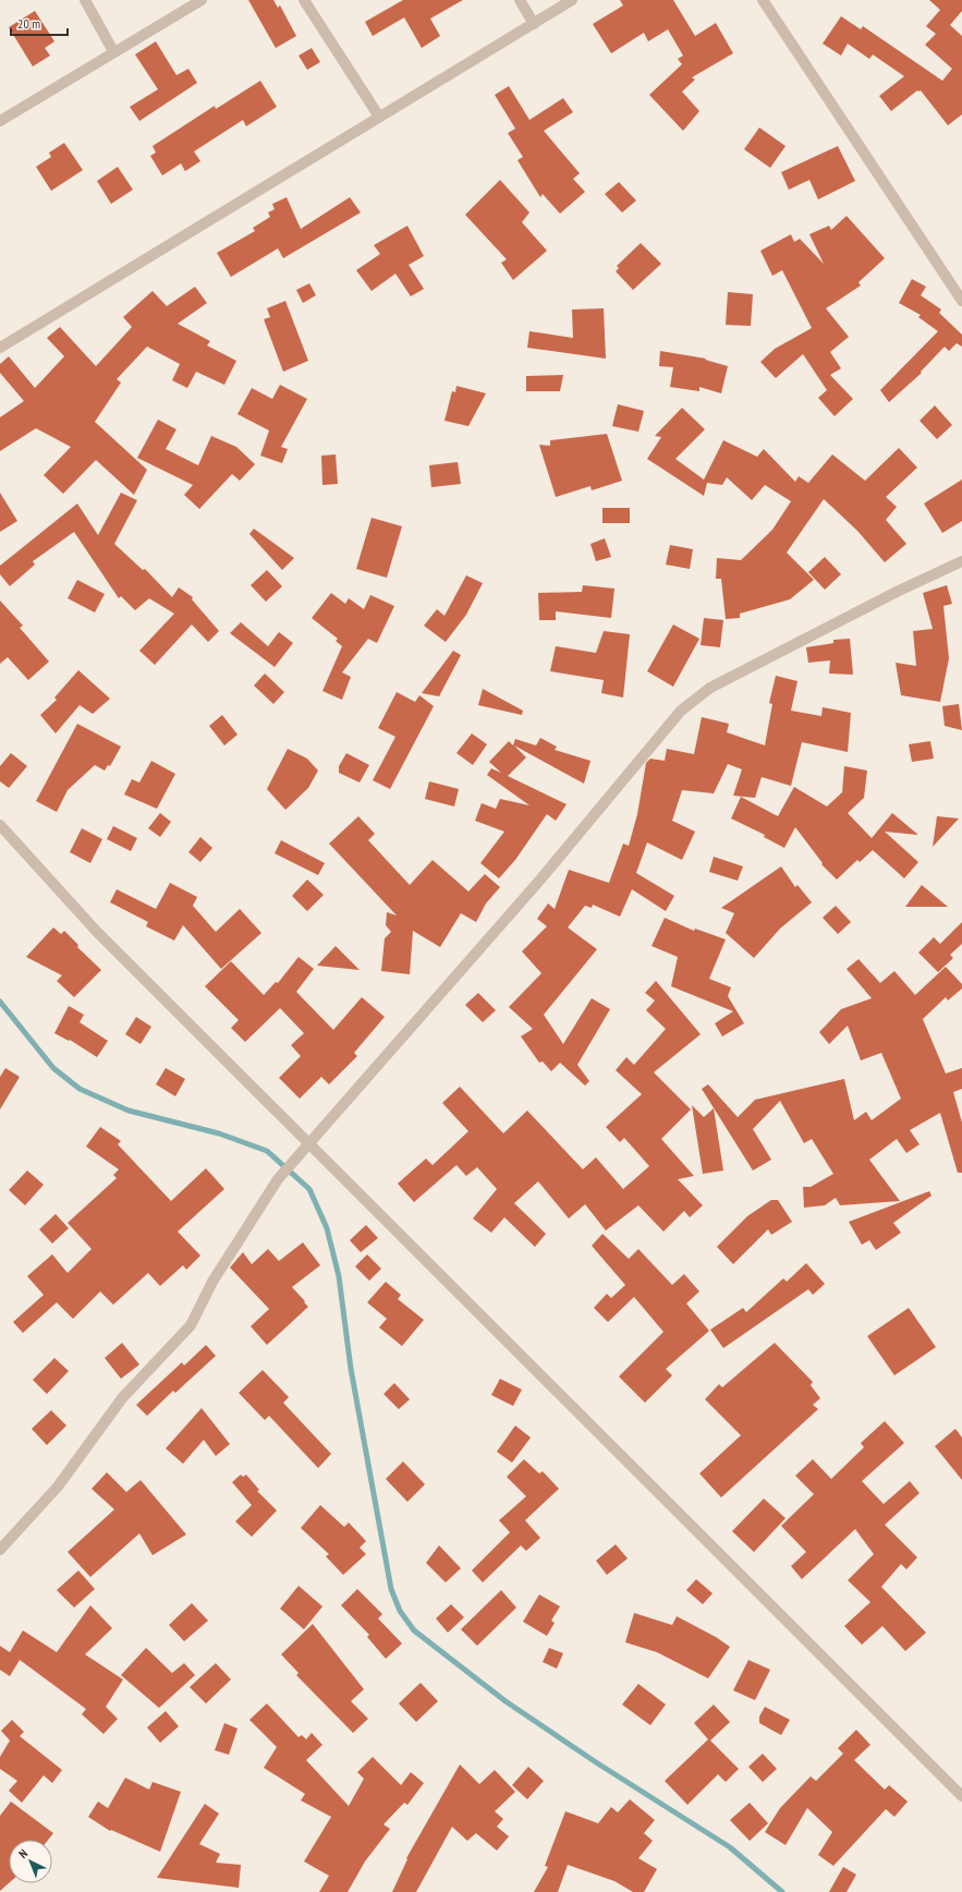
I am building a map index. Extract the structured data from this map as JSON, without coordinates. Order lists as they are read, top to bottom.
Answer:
{
  "scale_bar": "20 m",
  "north": "top left"
}
